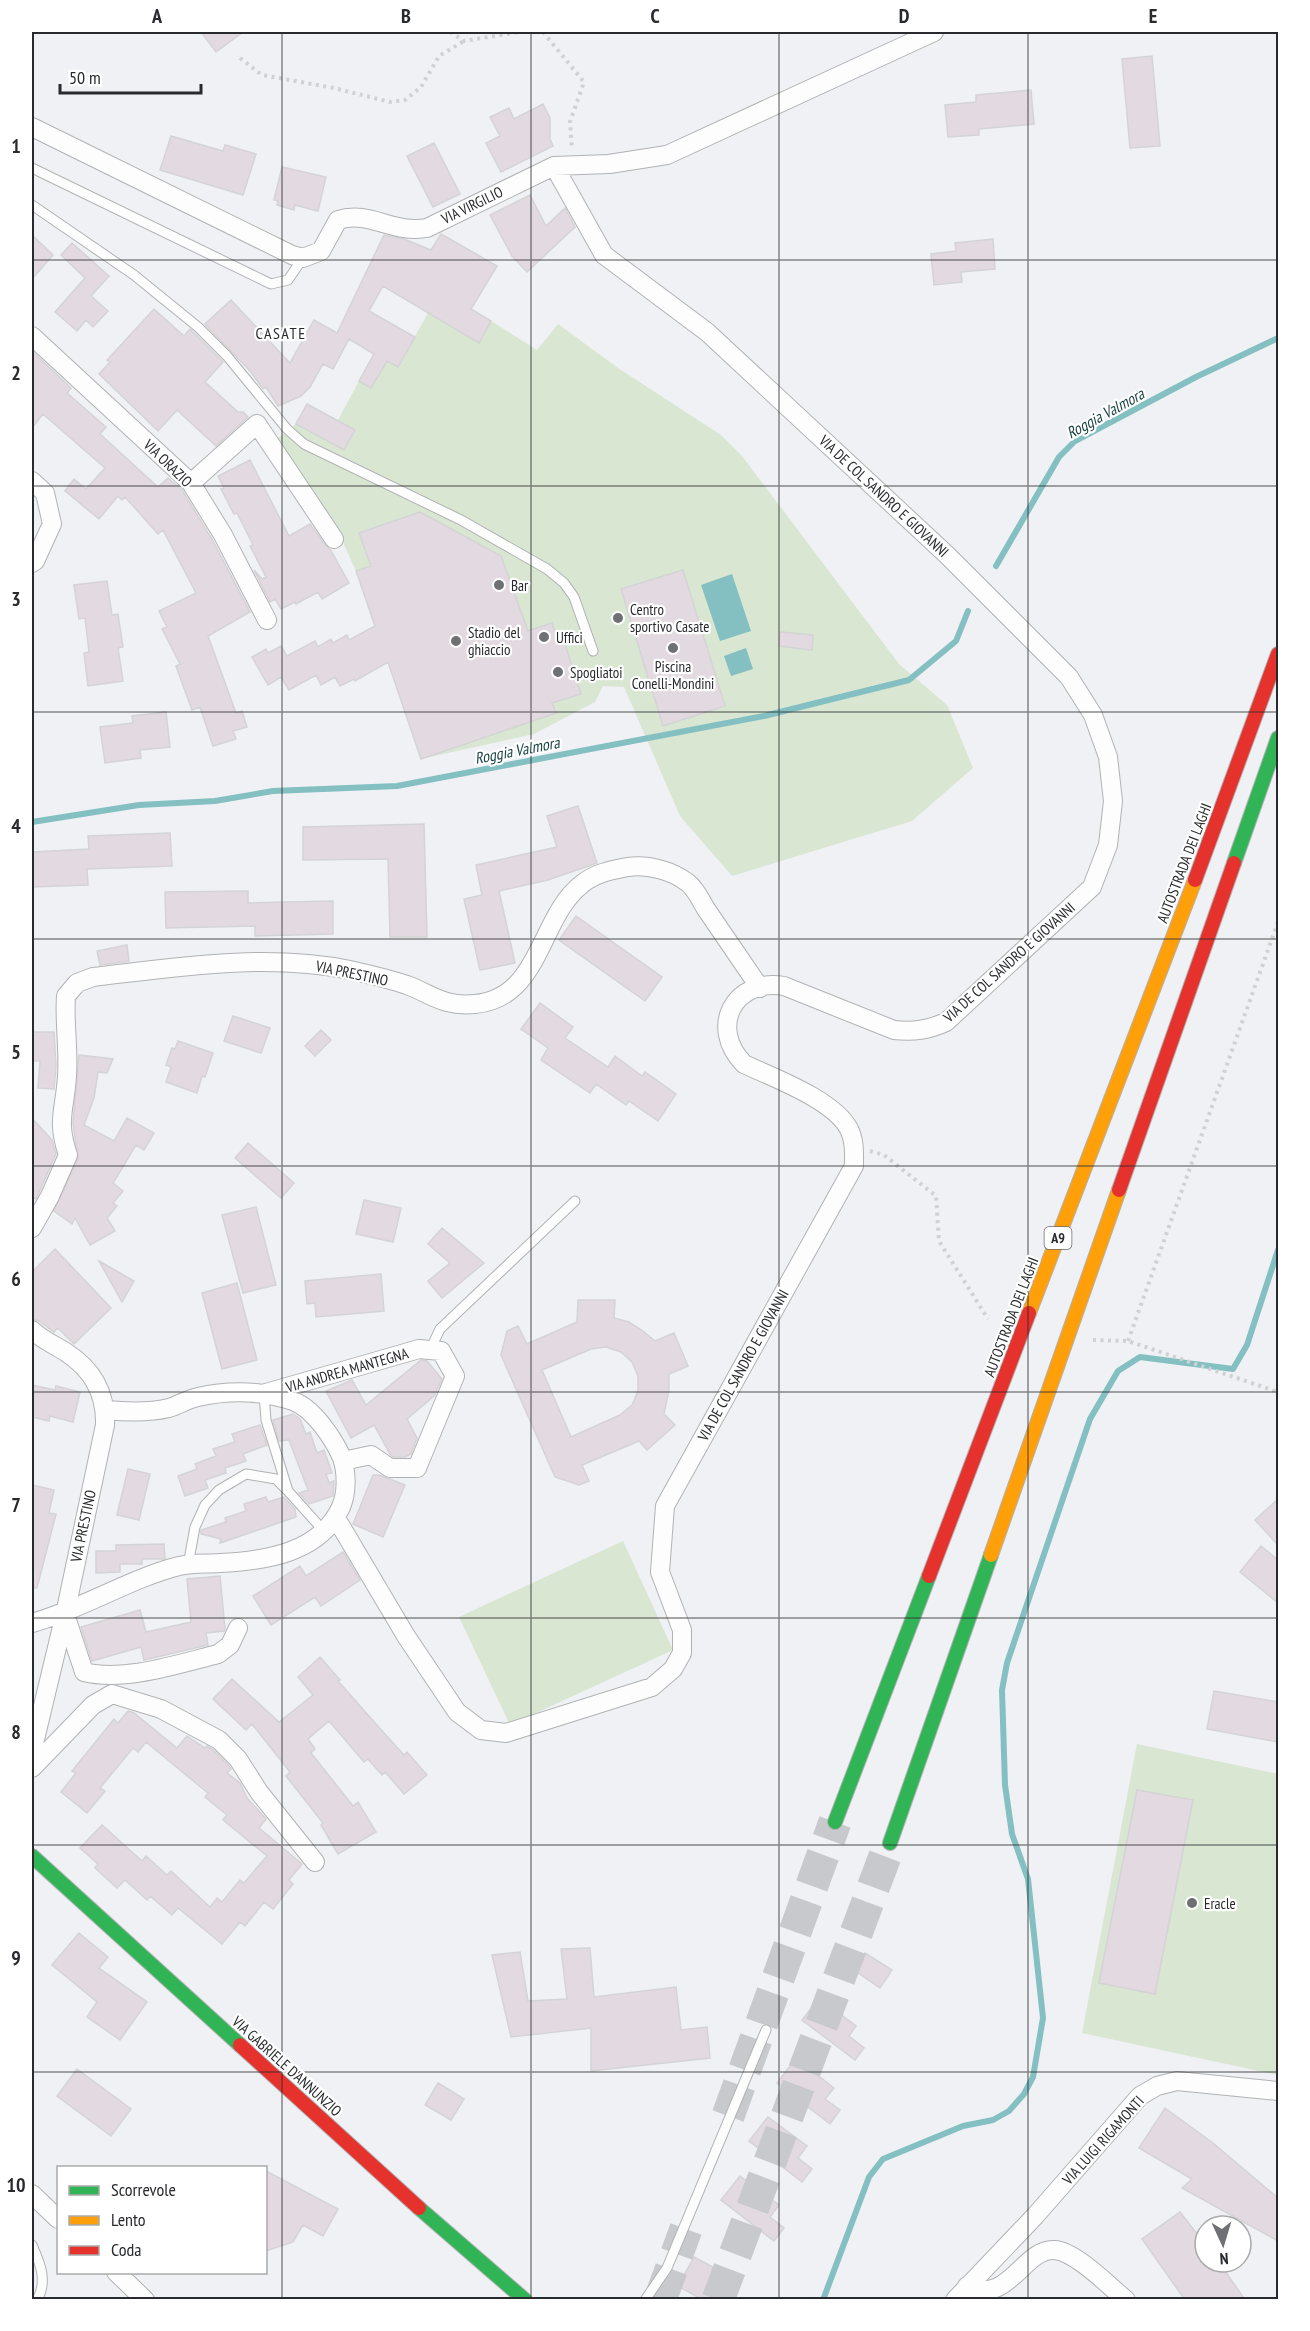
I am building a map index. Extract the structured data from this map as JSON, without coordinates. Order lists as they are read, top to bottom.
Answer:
{
  "streets": {
    "main road": ["AUTOSTRADA DEI LAGHI", "A9", "VIA GABRIELE D'ANNUNZIO"],
    "street": [
      "VIA VIRGILIO",
      "VIA ORAZIO",
      "VIA DE COL SANDRO E GIOVANNI",
      "VIA PRESTINO",
      "VIA ANDREA MANTEGNA",
      "VIA LUIGI RIGAMONTI"
    ]
  },
  "crossings": [
    ["VIA VIRGILIO", "VIA DE COL SANDRO E GIOVANNI"],
    ["VIA DE COL SANDRO E GIOVANNI", "VIA PRESTINO"],
    ["VIA DE COL SANDRO E GIOVANNI", "VIA ANDREA MANTEGNA"],
    ["VIA PRESTINO", "VIA ANDREA MANTEGNA"]
  ],
  "districts": ["CASATE"],
  "water": ["Roggia Valmora"],
  "places": [
    "Bar",
    "Centro sportivo Casate",
    "Uffici",
    "Stadio del ghiaccio",
    "Piscina Conelli-Mondini",
    "Spogliatoi",
    "Eracle"
  ],
  "legend": ["Scorrevole", "Lento", "Coda"],
  "scale_bar": "50 m",
  "north": "bottom",
  "grid": {
    "columns": [
      "A",
      "B",
      "C",
      "D",
      "E"
    ],
    "rows": [
      "1",
      "2",
      "3",
      "4",
      "5",
      "6",
      "7",
      "8",
      "9",
      "10"
    ]
  }
}
